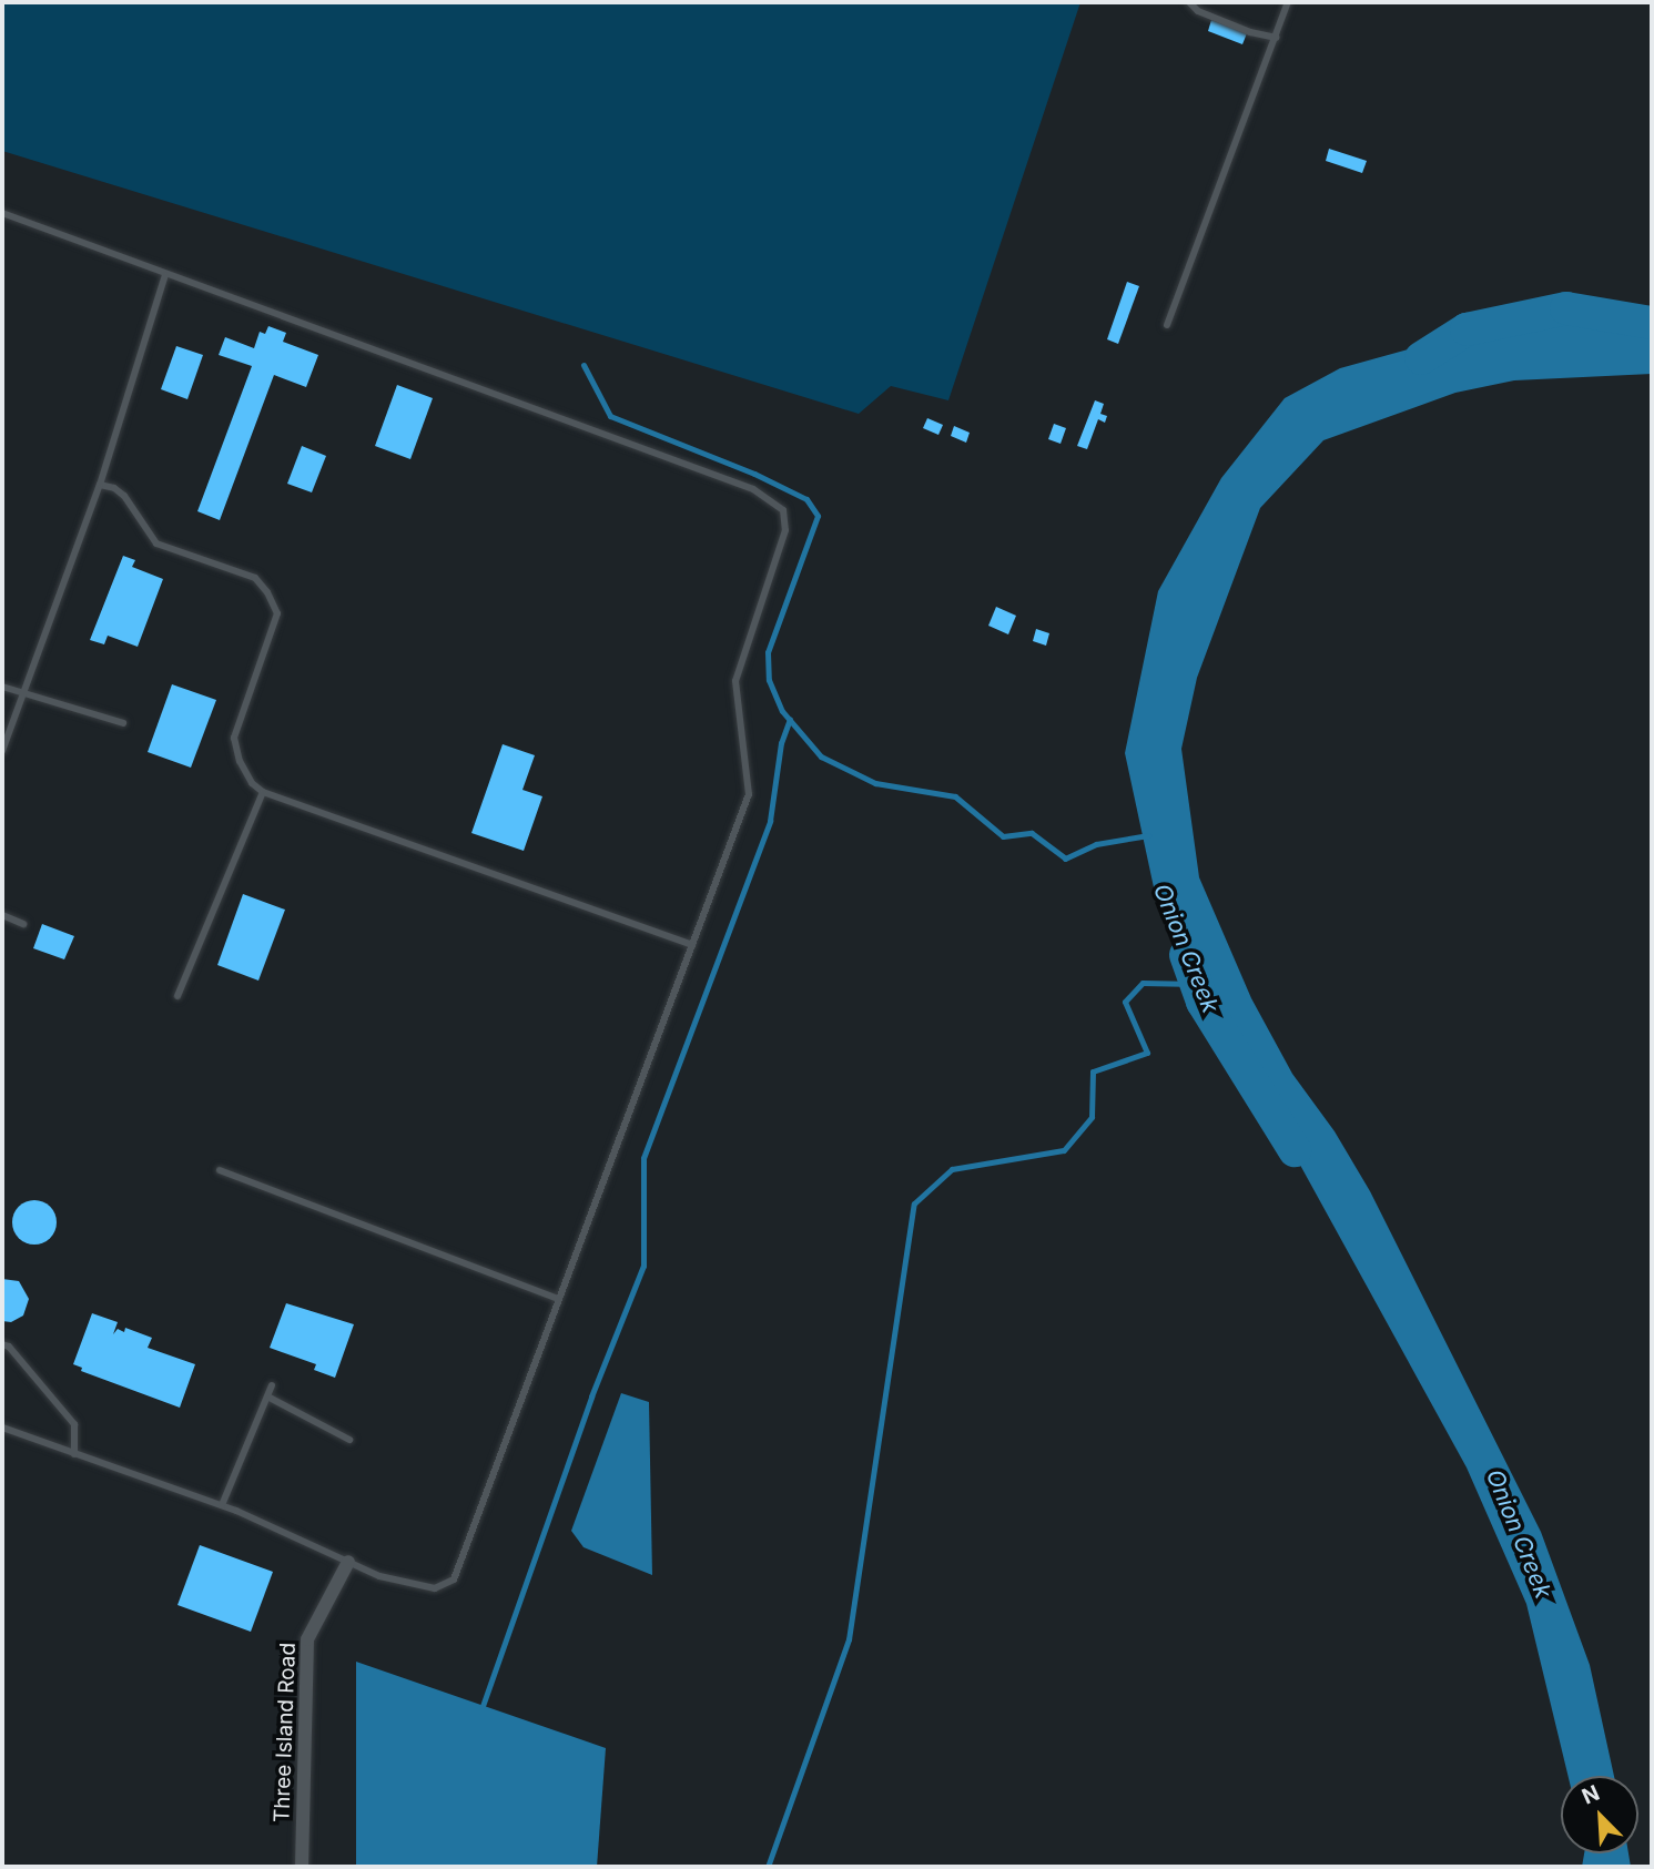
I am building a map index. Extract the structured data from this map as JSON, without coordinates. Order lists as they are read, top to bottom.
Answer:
{
  "streets": {
    "street": ["Three Island Road"]
  },
  "water": ["Onion Creek"],
  "north": "top left"
}
